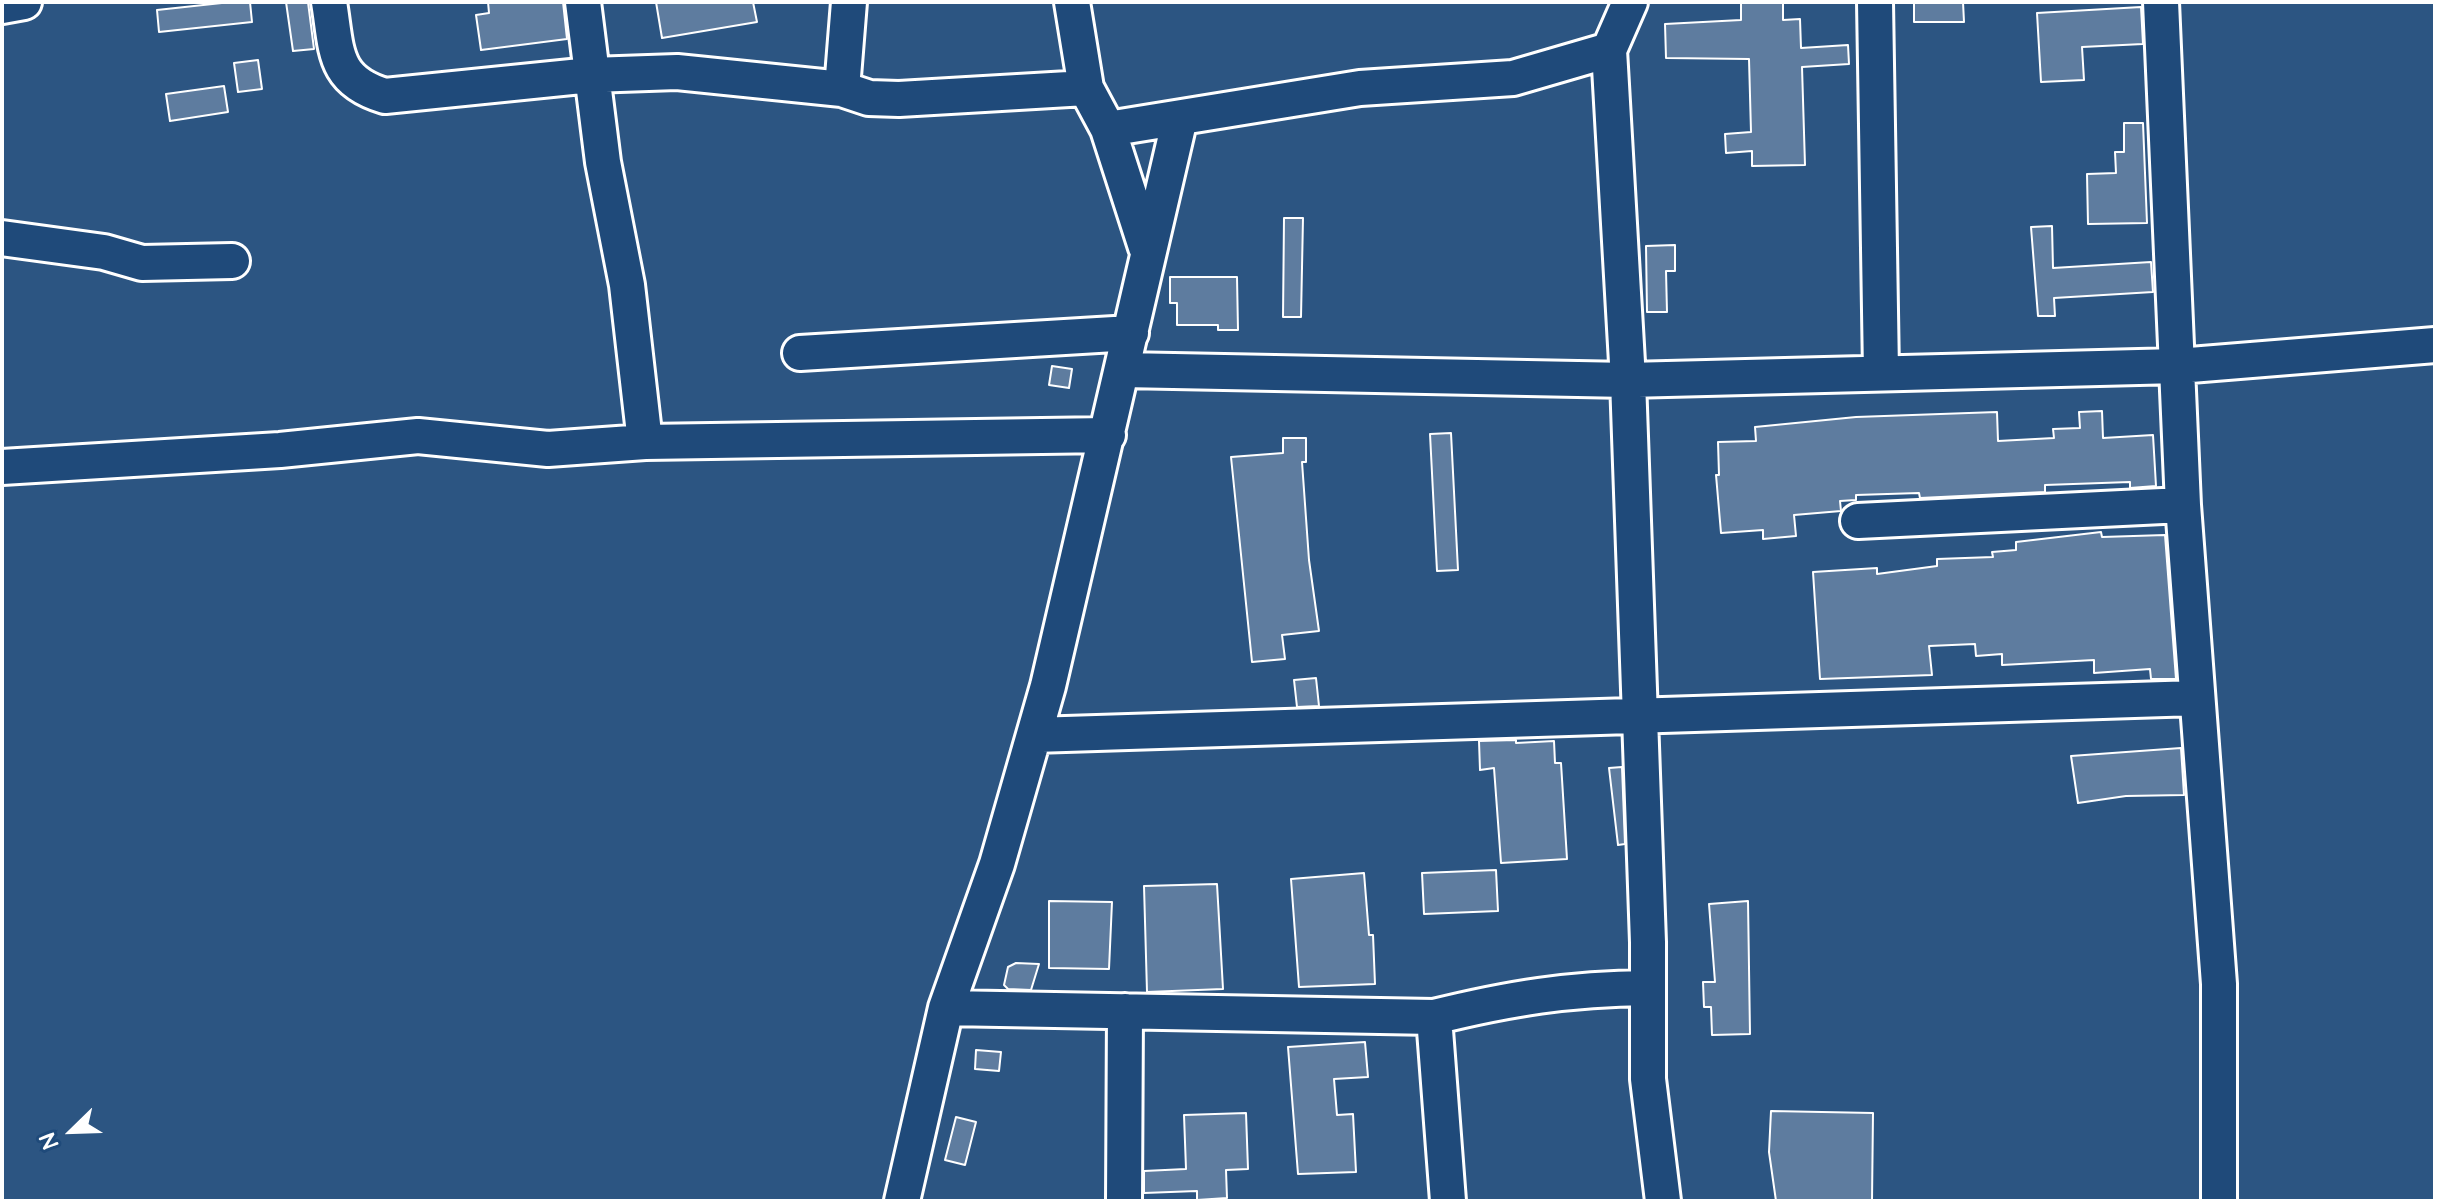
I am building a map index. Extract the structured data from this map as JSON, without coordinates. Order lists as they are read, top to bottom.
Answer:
{
  "north": "bottom left"
}
